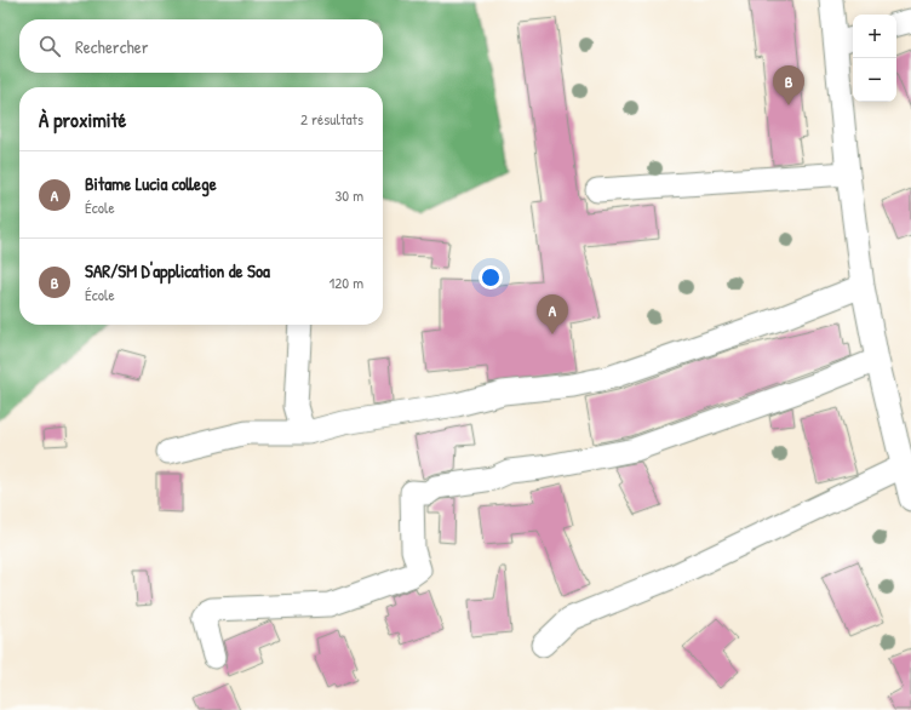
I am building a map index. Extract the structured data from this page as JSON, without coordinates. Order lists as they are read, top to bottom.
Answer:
{
  "page": {
    "map_buttons": ["+", "−"],
    "search": "Rechercher",
    "pins": ["B", "A"],
    "heading": ["À proximité", "2 résultats"],
    "list": [
      {
        "mark": "A",
        "name": "Bitame Lucia college",
        "note": "École",
        "value": "30 m"
      },
      {
        "mark": "B",
        "name": "SAR/SM D'application de Soa",
        "note": "École",
        "value": "120 m"
      }
    ]
  }
}
